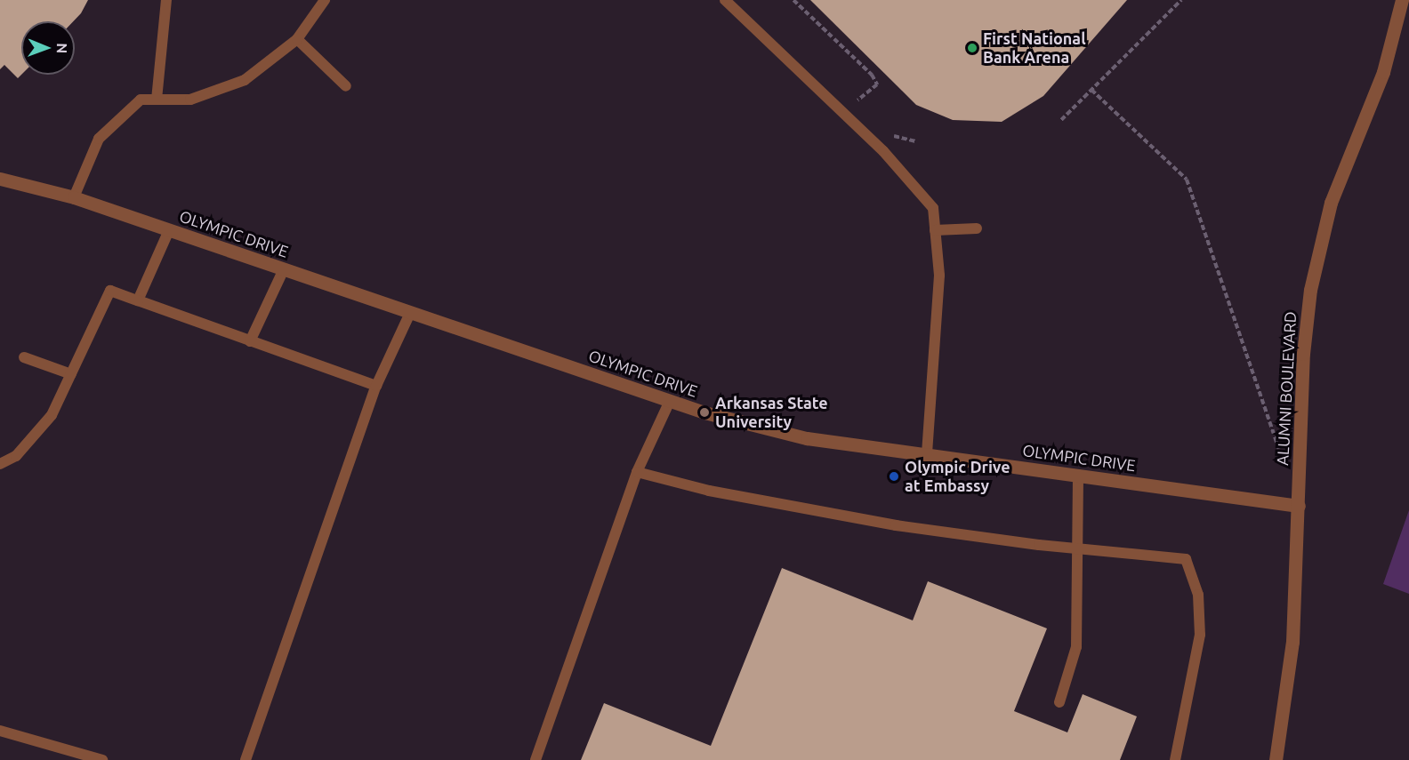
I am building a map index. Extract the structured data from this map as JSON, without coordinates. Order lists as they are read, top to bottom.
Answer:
{
  "streets": {
    "street": ["OLYMPIC DRIVE", "ALUMNI BOULEVARD"]
  },
  "crossings": [
    ["OLYMPIC DRIVE", "ALUMNI BOULEVARD"]
  ],
  "places": ["First National Bank Arena", "Arkansas State University", "Olympic Drive at Embassy"],
  "north": "right"
}
